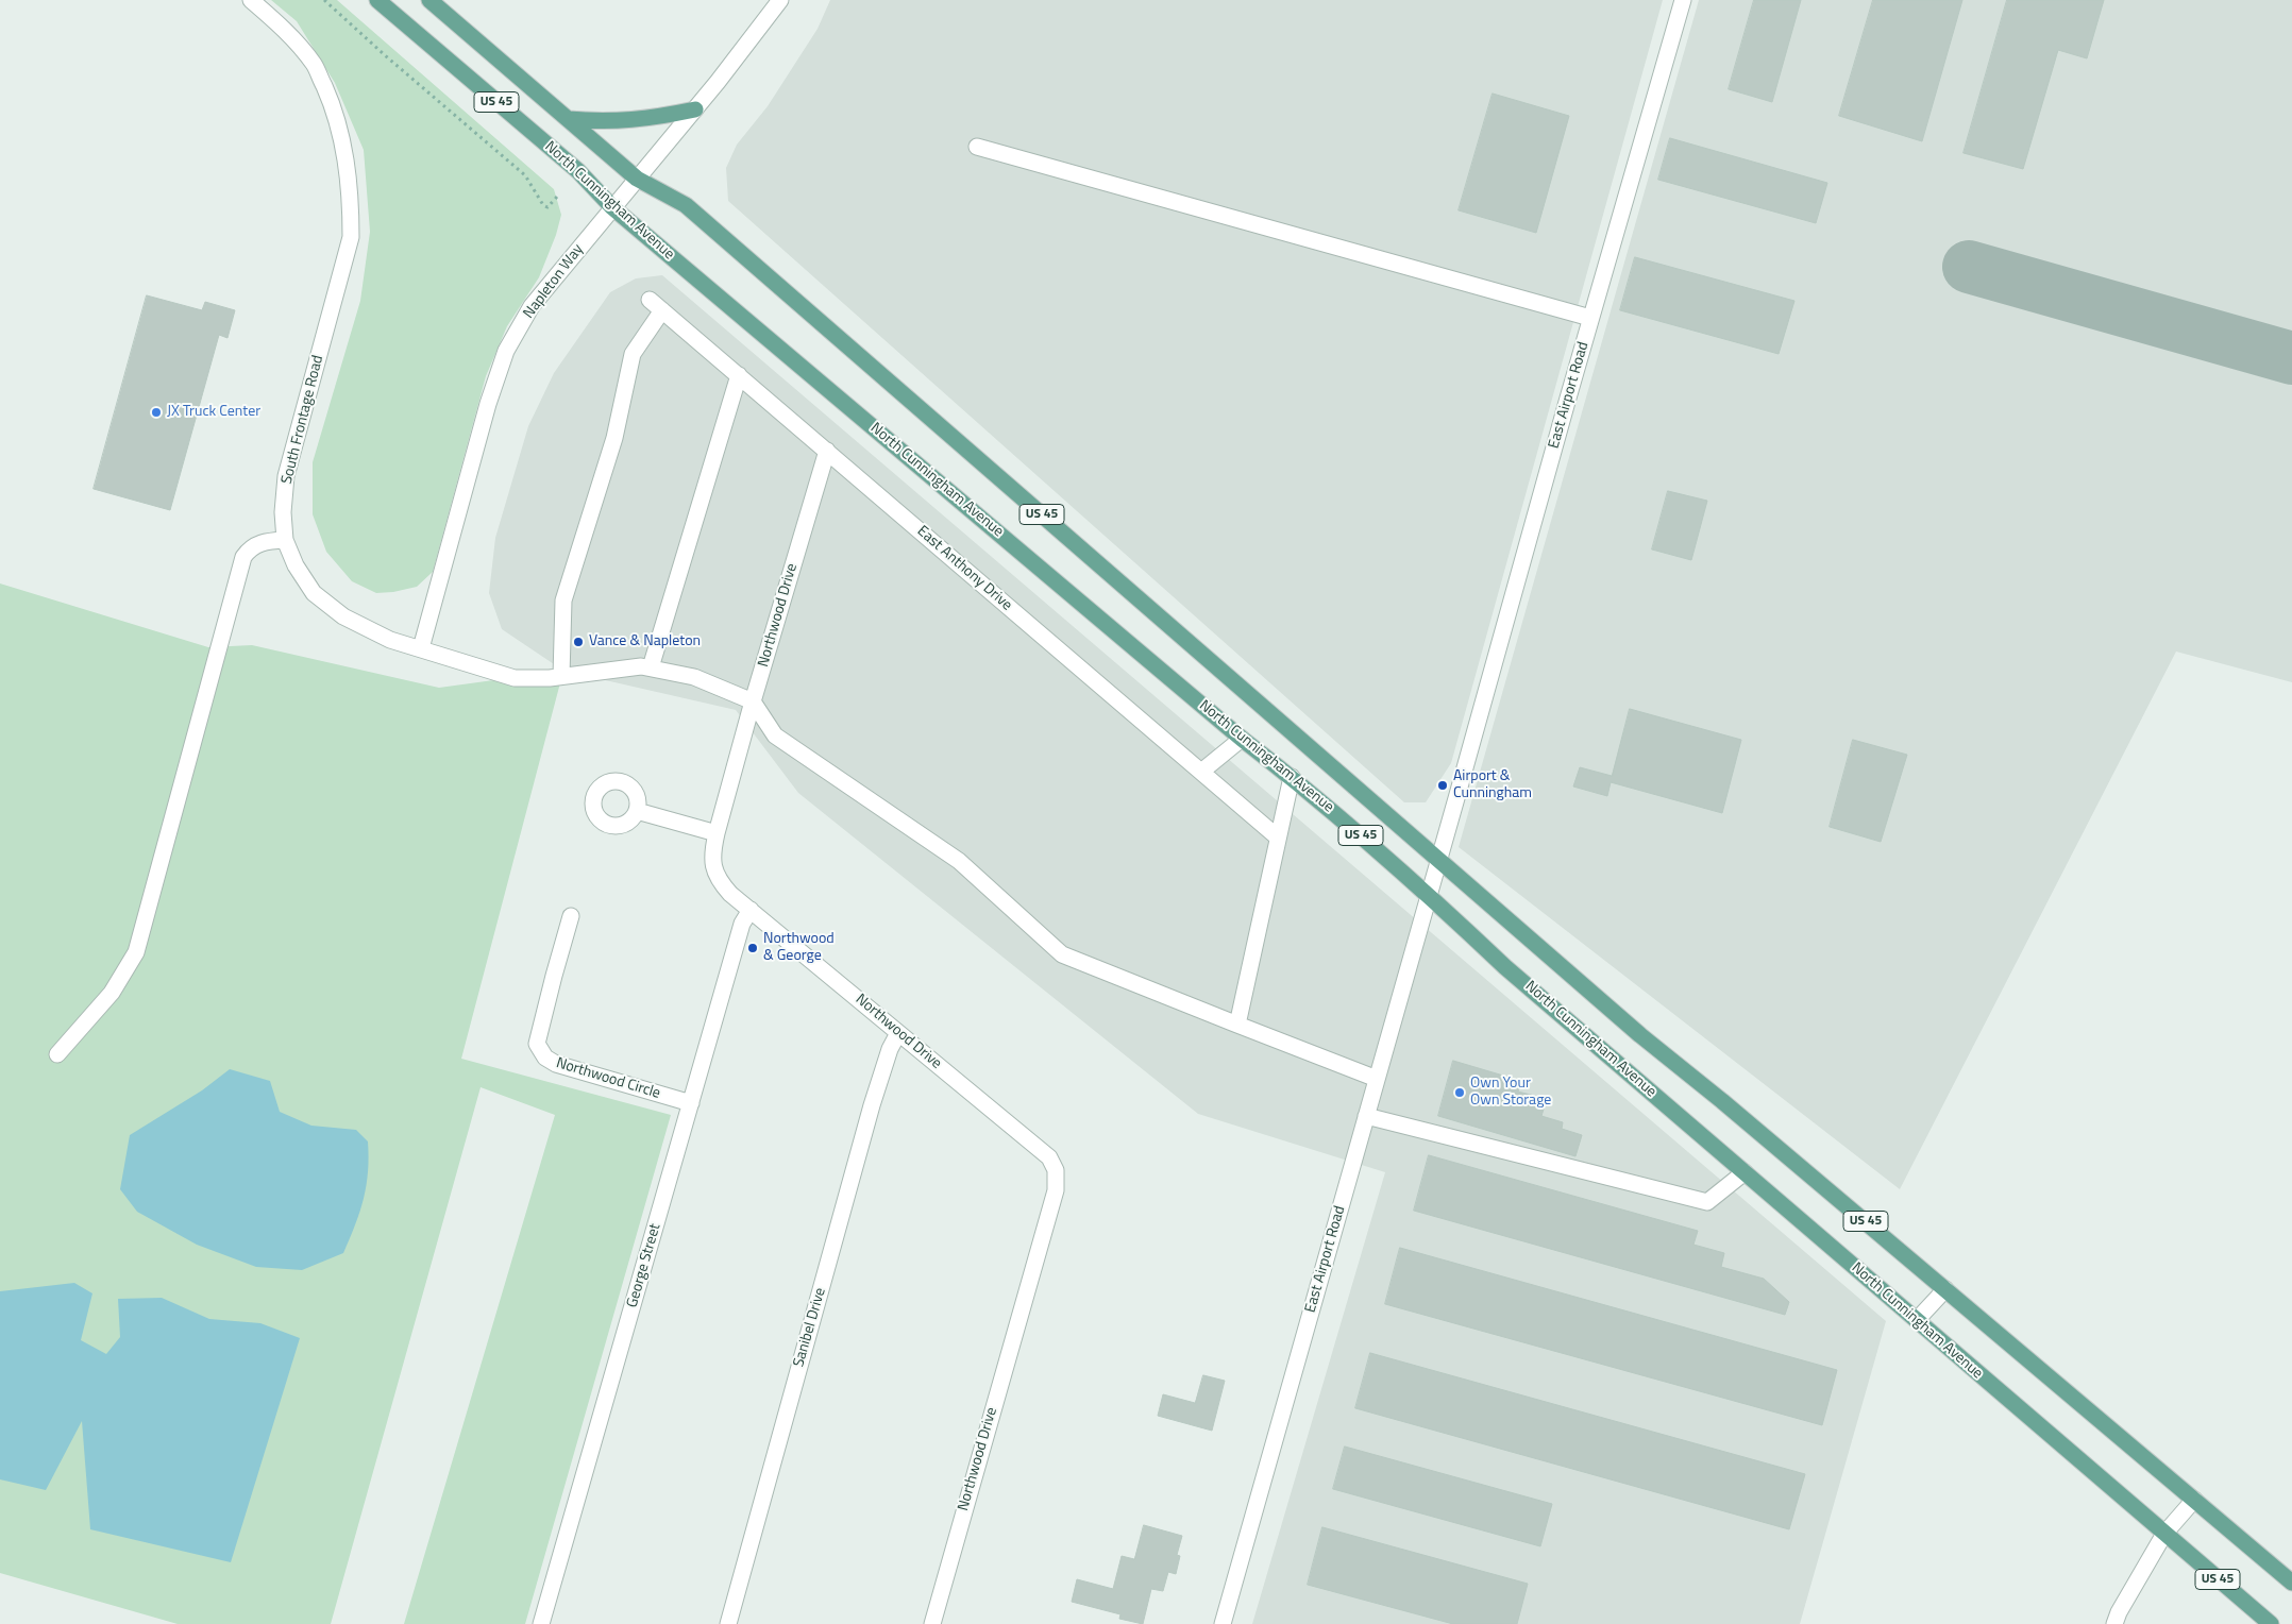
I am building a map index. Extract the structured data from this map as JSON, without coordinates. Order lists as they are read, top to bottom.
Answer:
{
  "streets": {
    "main road": ["US 45", "North Cunningham Avenue"],
    "street": [
      "Napleton Way",
      "East Airport Road",
      "South Frontage Road",
      "East Anthony Drive",
      "Northwood Drive",
      "Northwood Circle",
      "George Street",
      "Sanibel Drive"
    ]
  },
  "crossings": [
    ["US 45", "Napleton Way"],
    ["US 45", "East Airport Road"],
    ["North Cunningham Avenue", "Napleton Way"],
    ["North Cunningham Avenue", "East Airport Road"],
    ["Napleton Way", "South Frontage Road"],
    ["South Frontage Road", "East Anthony Drive"],
    ["South Frontage Road", "Northwood Drive"],
    ["East Anthony Drive", "Northwood Drive"],
    ["Northwood Drive", "George Street"],
    ["Northwood Drive", "Sanibel Drive"],
    ["Northwood Circle", "George Street"]
  ],
  "places": [
    "JX Truck Center",
    "Vance & Napleton",
    "Airport & Cunningham",
    "Northwood & George",
    "Own Your Own Storage"
  ]
}
